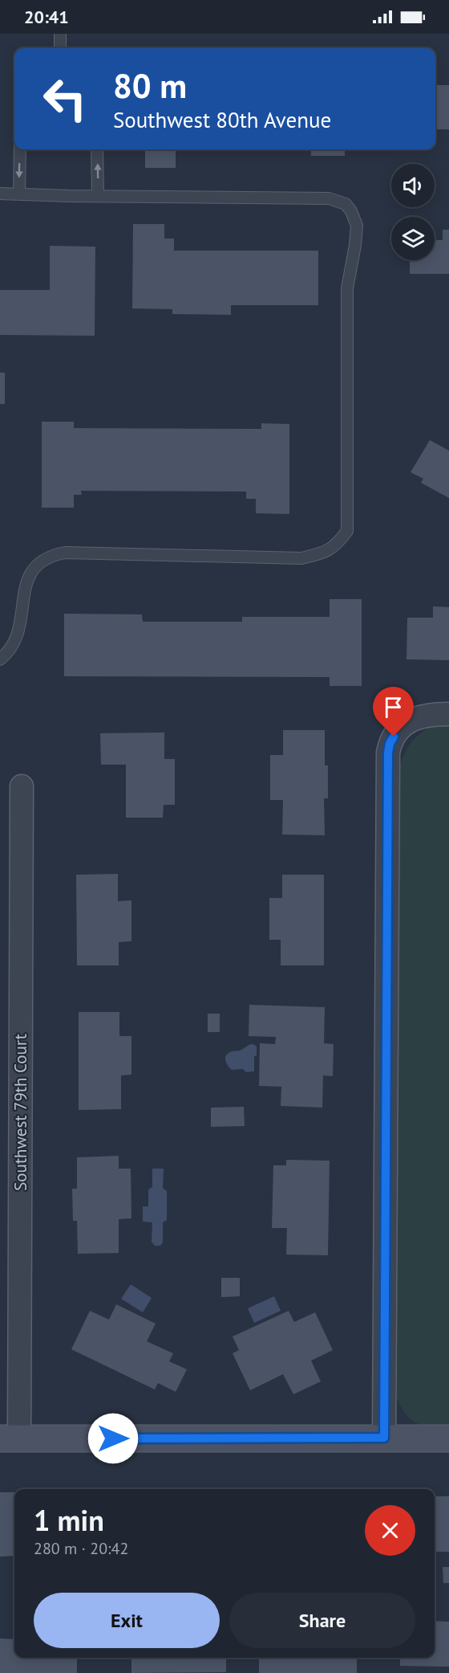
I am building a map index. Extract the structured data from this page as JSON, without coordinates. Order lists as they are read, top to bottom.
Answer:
{
  "streets": {
    "street": ["Southwest 79th Court"]
  },
  "page": {
    "status": "20:41",
    "turn": ["80 m", "Southwest 80th Avenue"],
    "heading": ["1 min", "280 m · 20:42"],
    "buttons": ["Exit", "Share"]
  }
}
